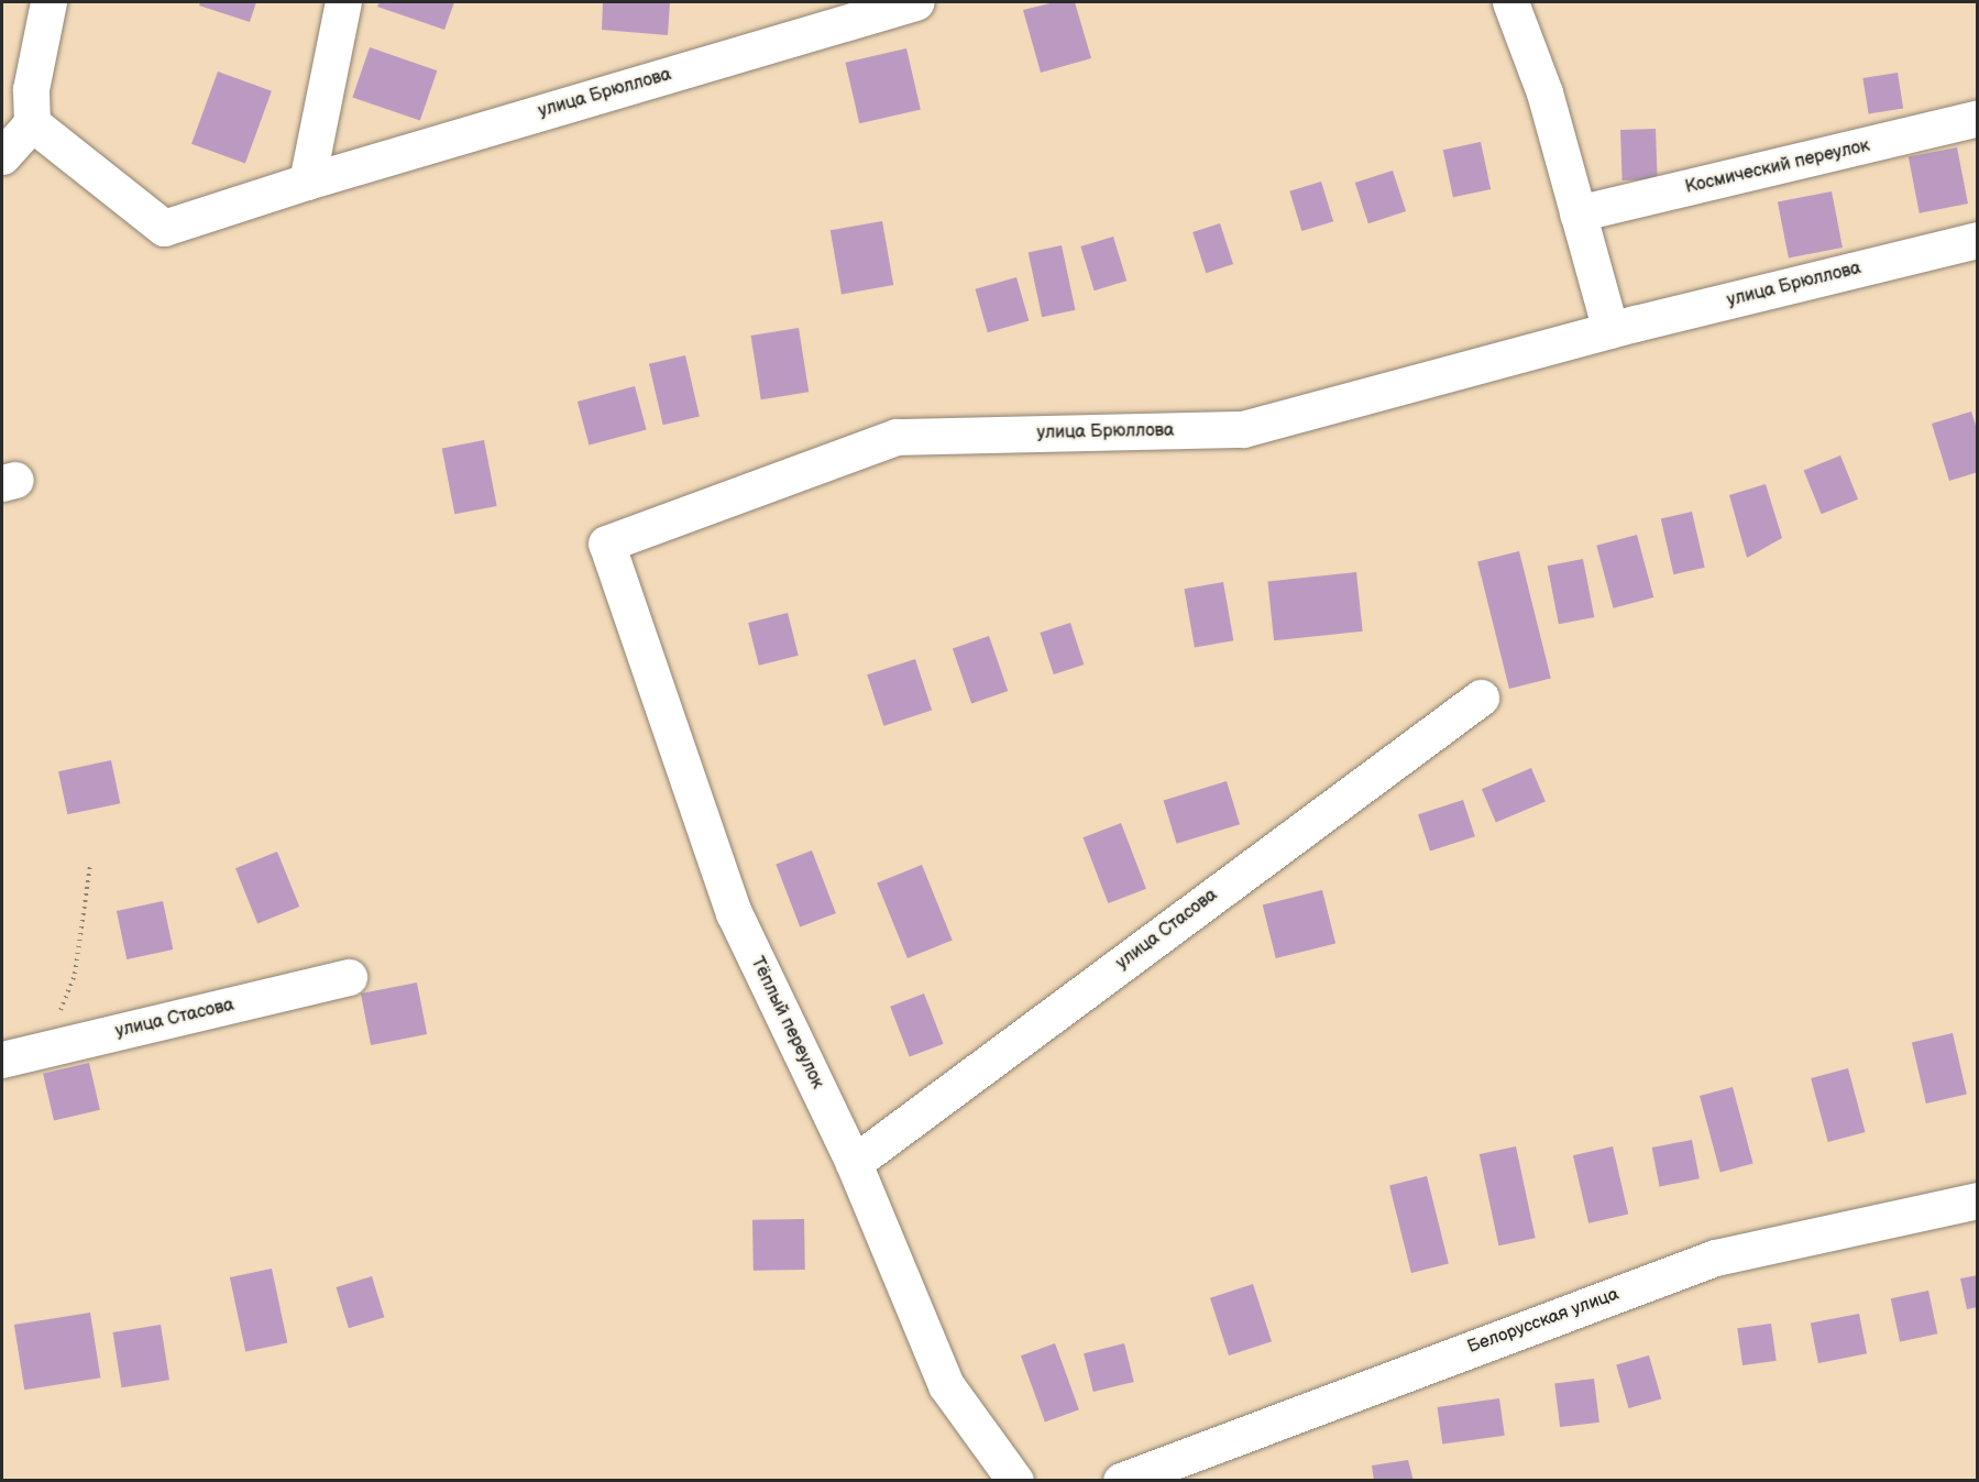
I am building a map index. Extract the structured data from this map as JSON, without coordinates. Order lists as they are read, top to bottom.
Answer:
{
  "streets": {
    "street": [
      "улица Брюллова",
      "Космический переулок",
      "улица Стасова",
      "Тёплый переулок",
      "Белорусская улица"
    ]
  },
  "crossings": [
    ["улица Брюллова", "Тёплый переулок"],
    ["улица Стасова", "Тёплый переулок"]
  ]
}
